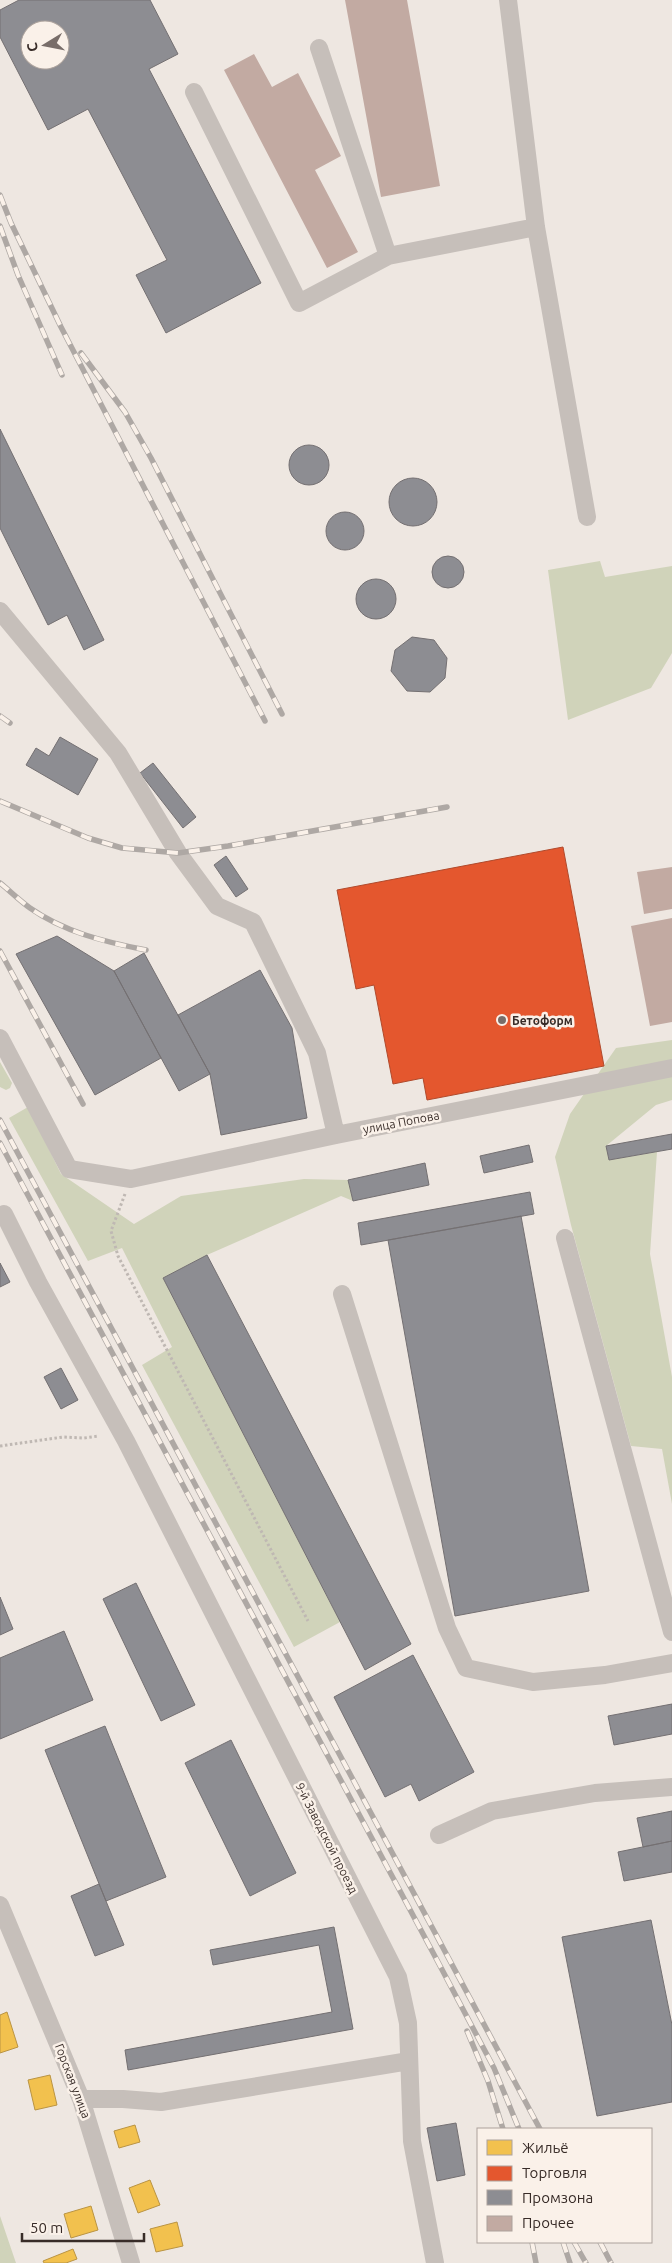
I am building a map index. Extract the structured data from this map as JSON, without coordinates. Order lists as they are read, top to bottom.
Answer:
{
  "streets": {
    "street": ["улица Попова", "9-й Заводской проезд", "Горская улица"]
  },
  "places": ["Бетоформ"],
  "legend": [
    "Жильё",
    "Торговля",
    "Промзона",
    "Прочее"
  ],
  "scale_bar": "50 m",
  "north": "left"
}
